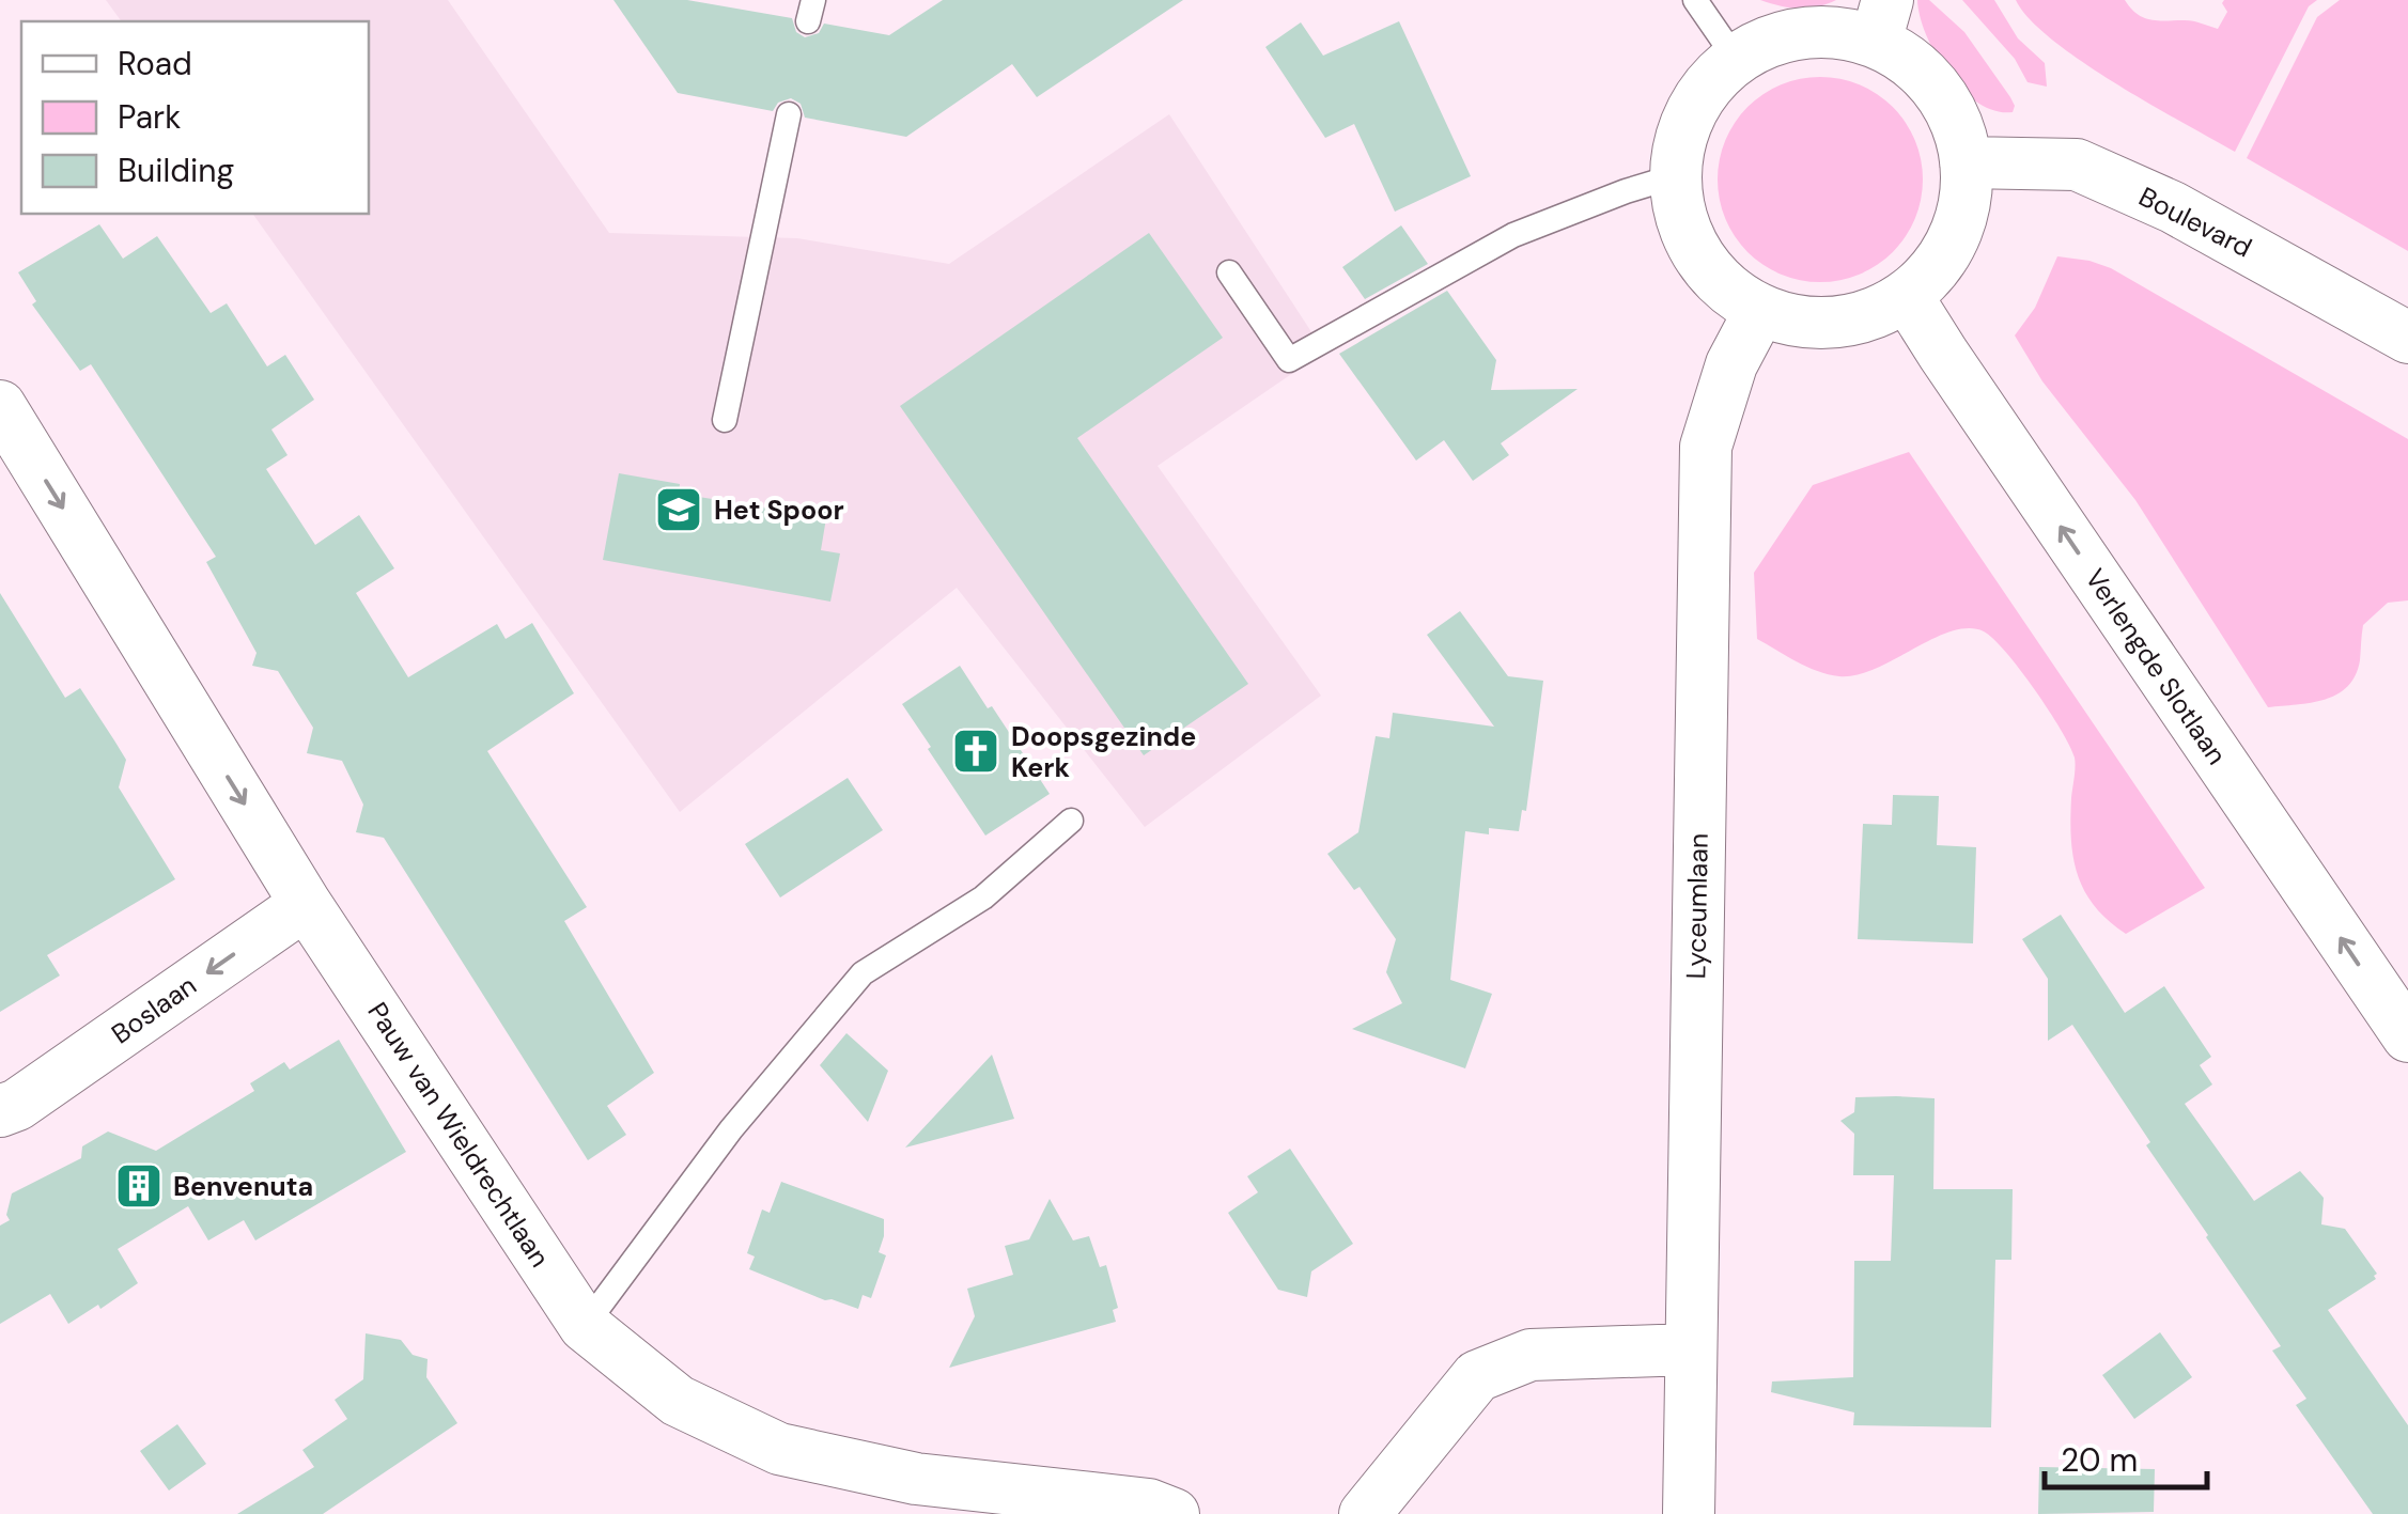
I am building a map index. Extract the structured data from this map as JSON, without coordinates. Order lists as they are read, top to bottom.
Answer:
{
  "streets": {
    "street": [
      "Boulevard",
      "Verlengde Slotlaan",
      "Lyceumlaan",
      "Boslaan",
      "Pauw van Wieldrechtlaan"
    ]
  },
  "crossings": [
    ["Boulevard", "Verlengde Slotlaan"],
    ["Boulevard", "Lyceumlaan"],
    ["Verlengde Slotlaan", "Lyceumlaan"],
    ["Boslaan", "Pauw van Wieldrechtlaan"]
  ],
  "one_way": ["Verlengde Slotlaan", "Boslaan"],
  "places": {
    "school or university": ["Het Spoor"],
    "church": ["Doopsgezinde Kerk"],
    "building": ["Benvenuta"]
  },
  "legend": ["Road", "Park", "Building"],
  "scale_bar": "20 m"
}
